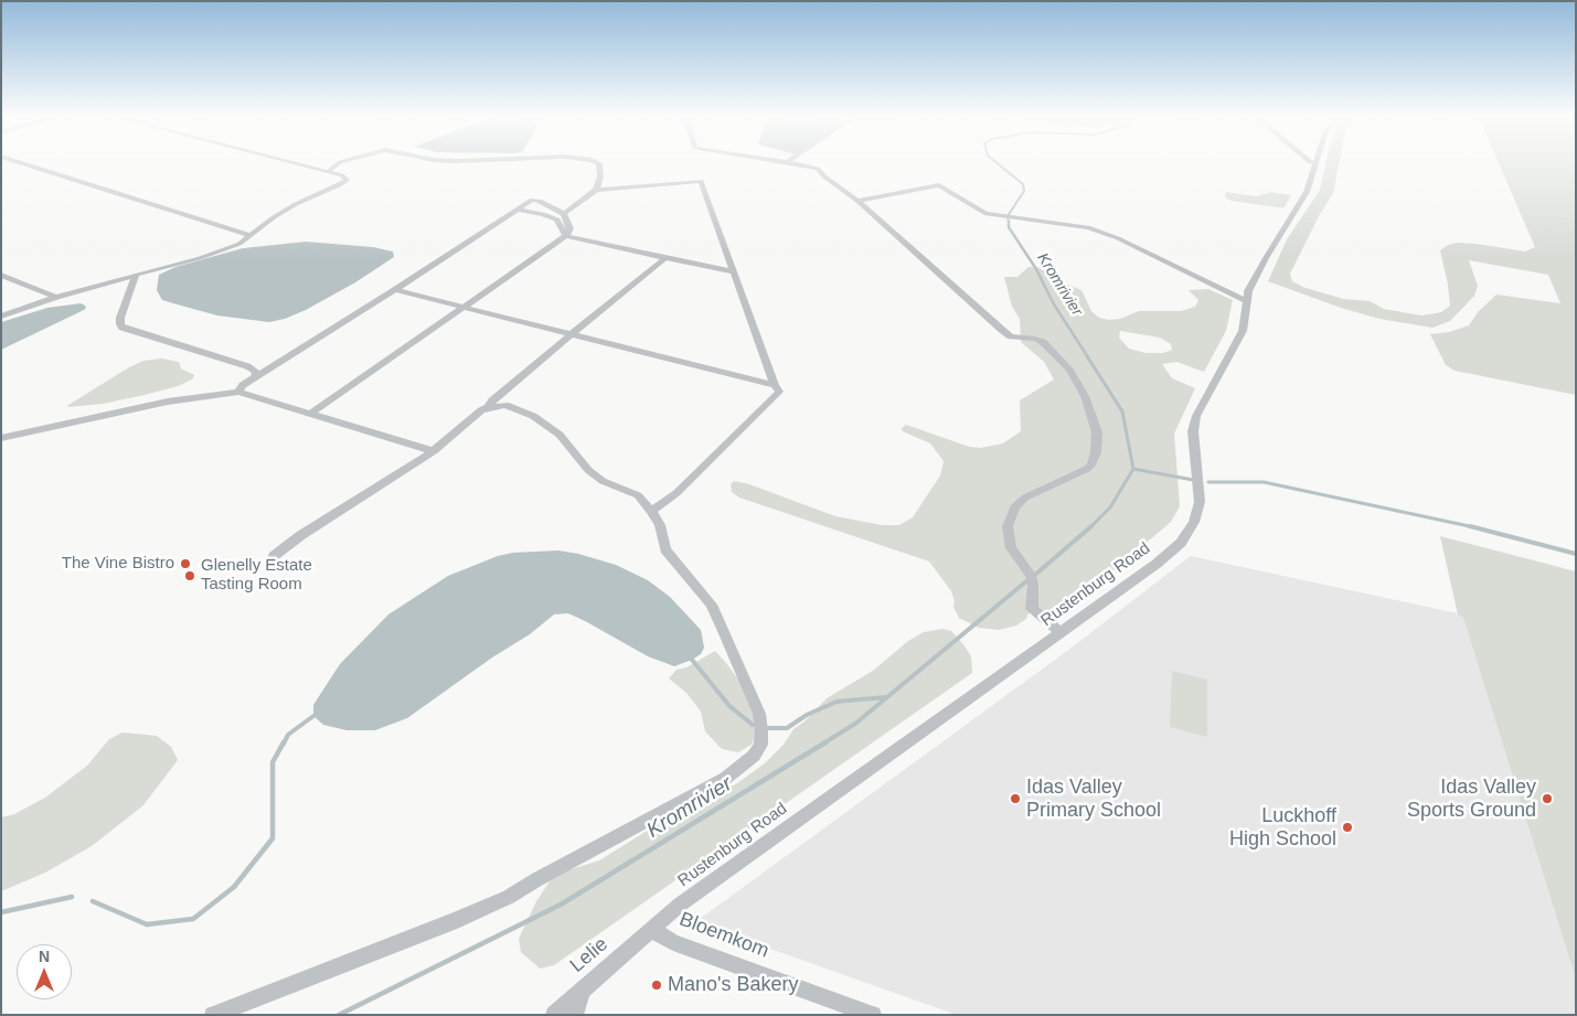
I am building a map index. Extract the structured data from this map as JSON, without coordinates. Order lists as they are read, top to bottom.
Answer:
{
  "streets": {
    "street": ["Rustenburg Road", "Bloemkom", "Lelie"]
  },
  "crossings": [
    ["Rustenburg Road", "Bloemkom"],
    ["Rustenburg Road", "Lelie"],
    ["Bloemkom", "Lelie"]
  ],
  "water": ["Kromrivier"],
  "places": [
    "The Vine Bistro",
    "Glenelly Estate Tasting Room",
    "Idas Valley Primary School",
    "Idas Valley Sports Ground",
    "Luckhoff High School",
    "Mano's Bakery"
  ],
  "north": "top"
}
